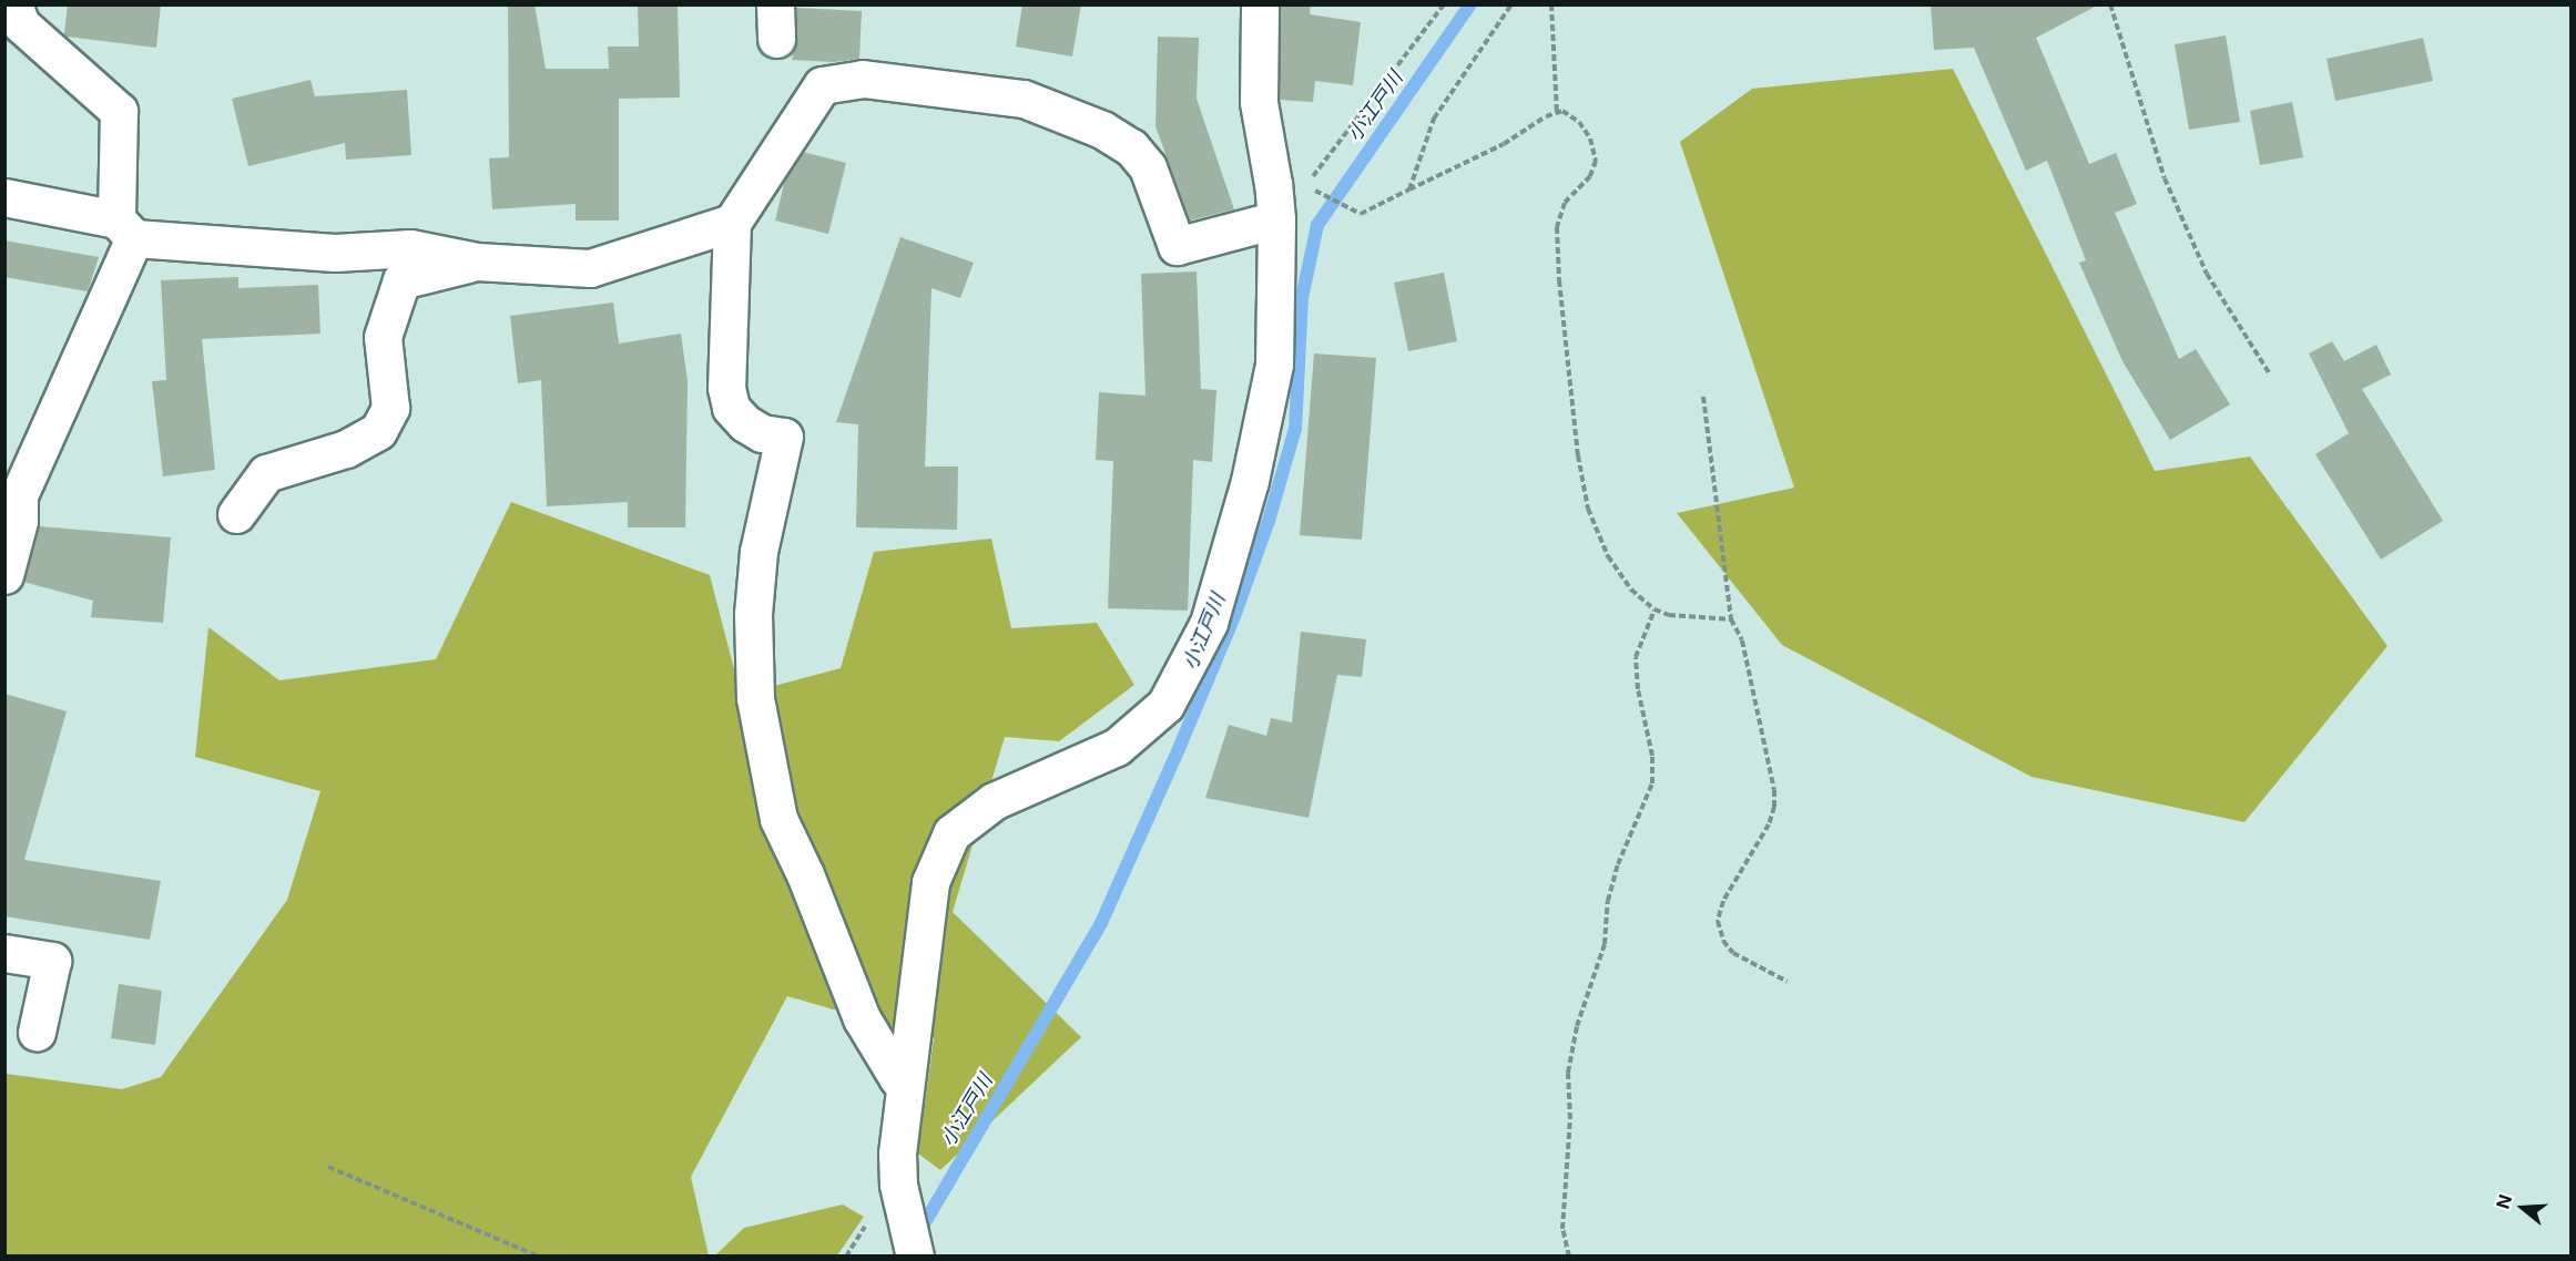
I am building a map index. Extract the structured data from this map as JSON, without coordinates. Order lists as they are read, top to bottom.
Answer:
{
  "water": ["小江戸川"],
  "north": "left"
}
